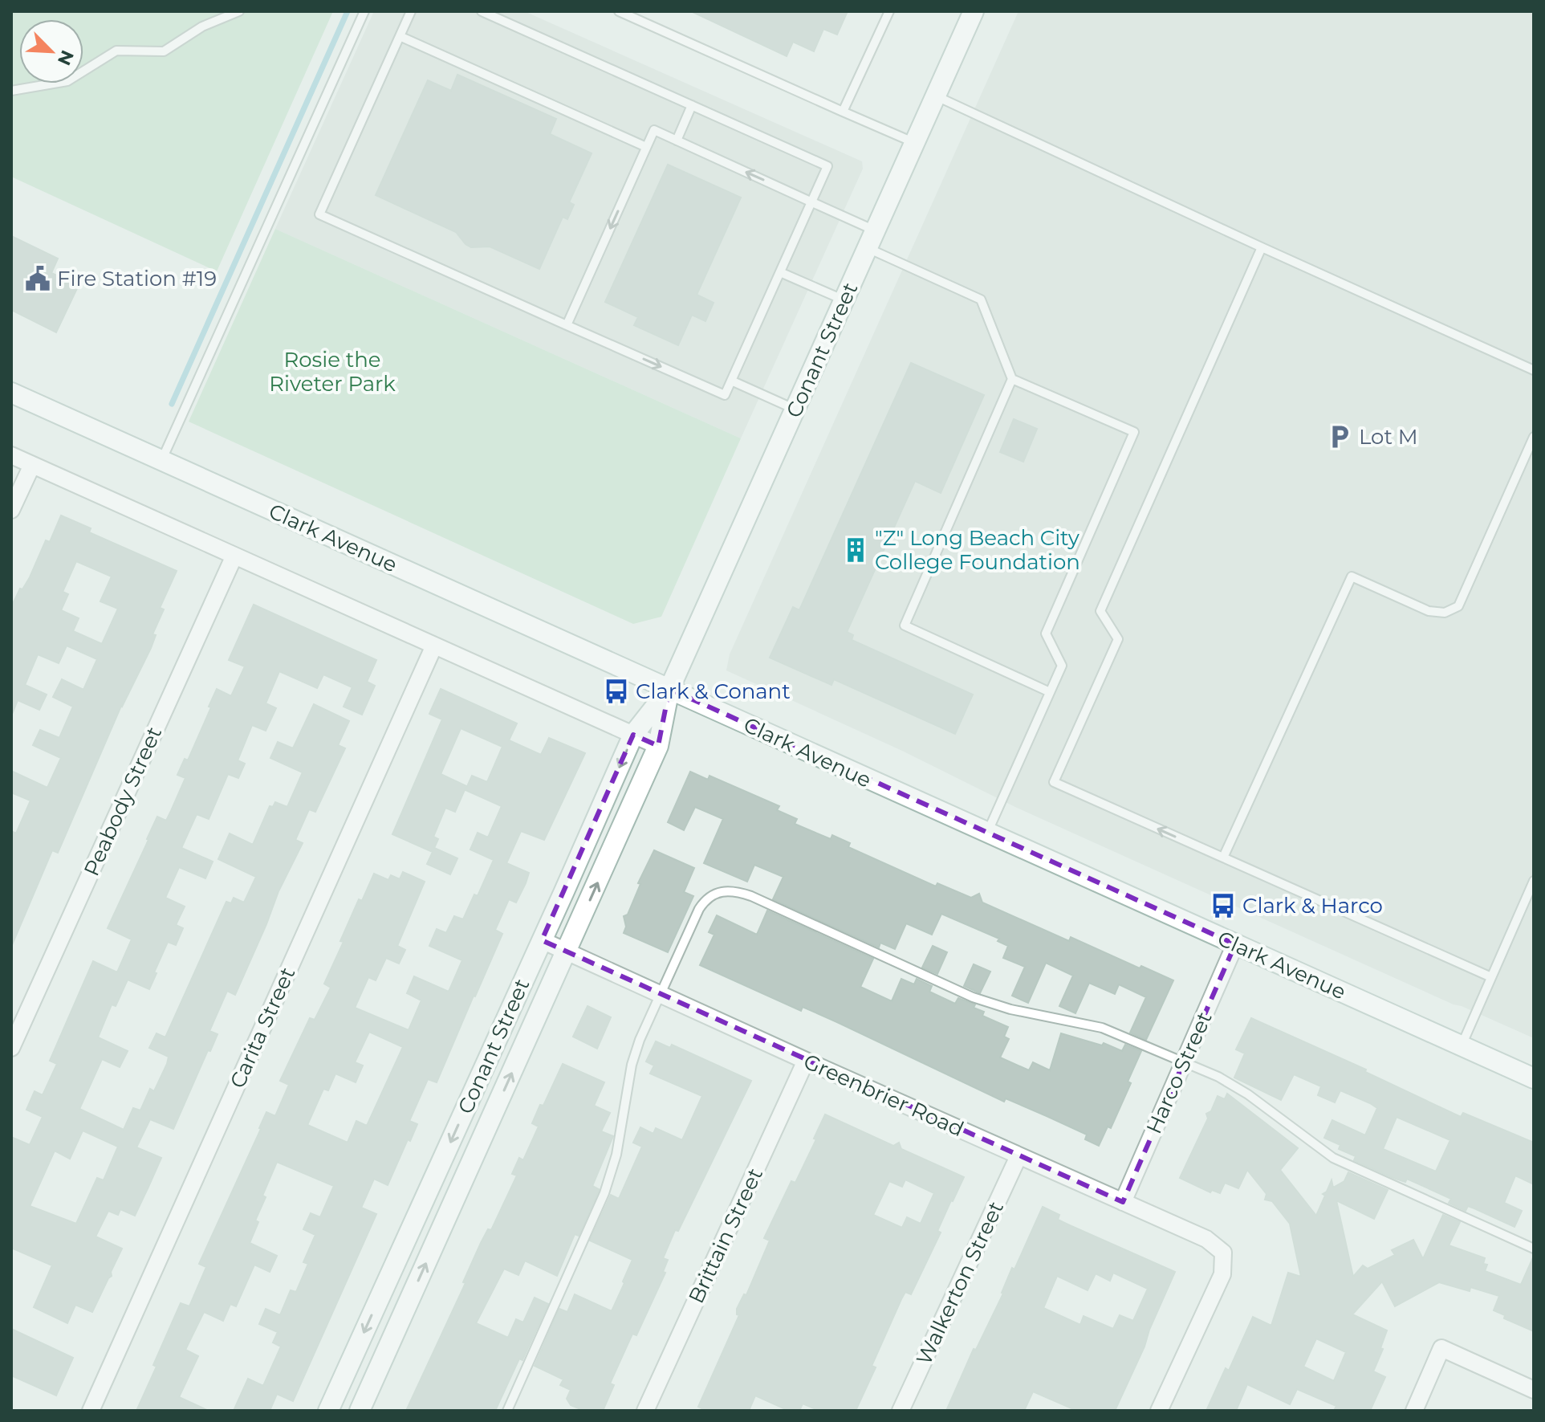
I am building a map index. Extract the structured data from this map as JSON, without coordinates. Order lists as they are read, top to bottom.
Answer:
{
  "streets": {
    "street": [
      "Conant Street",
      "Clark Avenue",
      "Peabody Street",
      "Carita Street",
      "Harco Street",
      "Greenbrier Road",
      "Brittain Street",
      "Walkerton Street"
    ]
  },
  "crossings": [
    ["Conant Street", "Clark Avenue"],
    ["Conant Street", "Greenbrier Road"],
    ["Clark Avenue", "Harco Street"],
    ["Harco Street", "Greenbrier Road"],
    ["Greenbrier Road", "Brittain Street"],
    ["Greenbrier Road", "Walkerton Street"]
  ],
  "parks": ["Rosie the Riveter Park"],
  "places": {
    "public building": ["Fire Station #19"],
    "parking": ["Lot M"],
    "building": ["\"Z\" Long Beach City College Foundation"],
    "bus stop": ["Clark & Conant", "Clark & Harco"]
  },
  "north": "bottom right"
}
